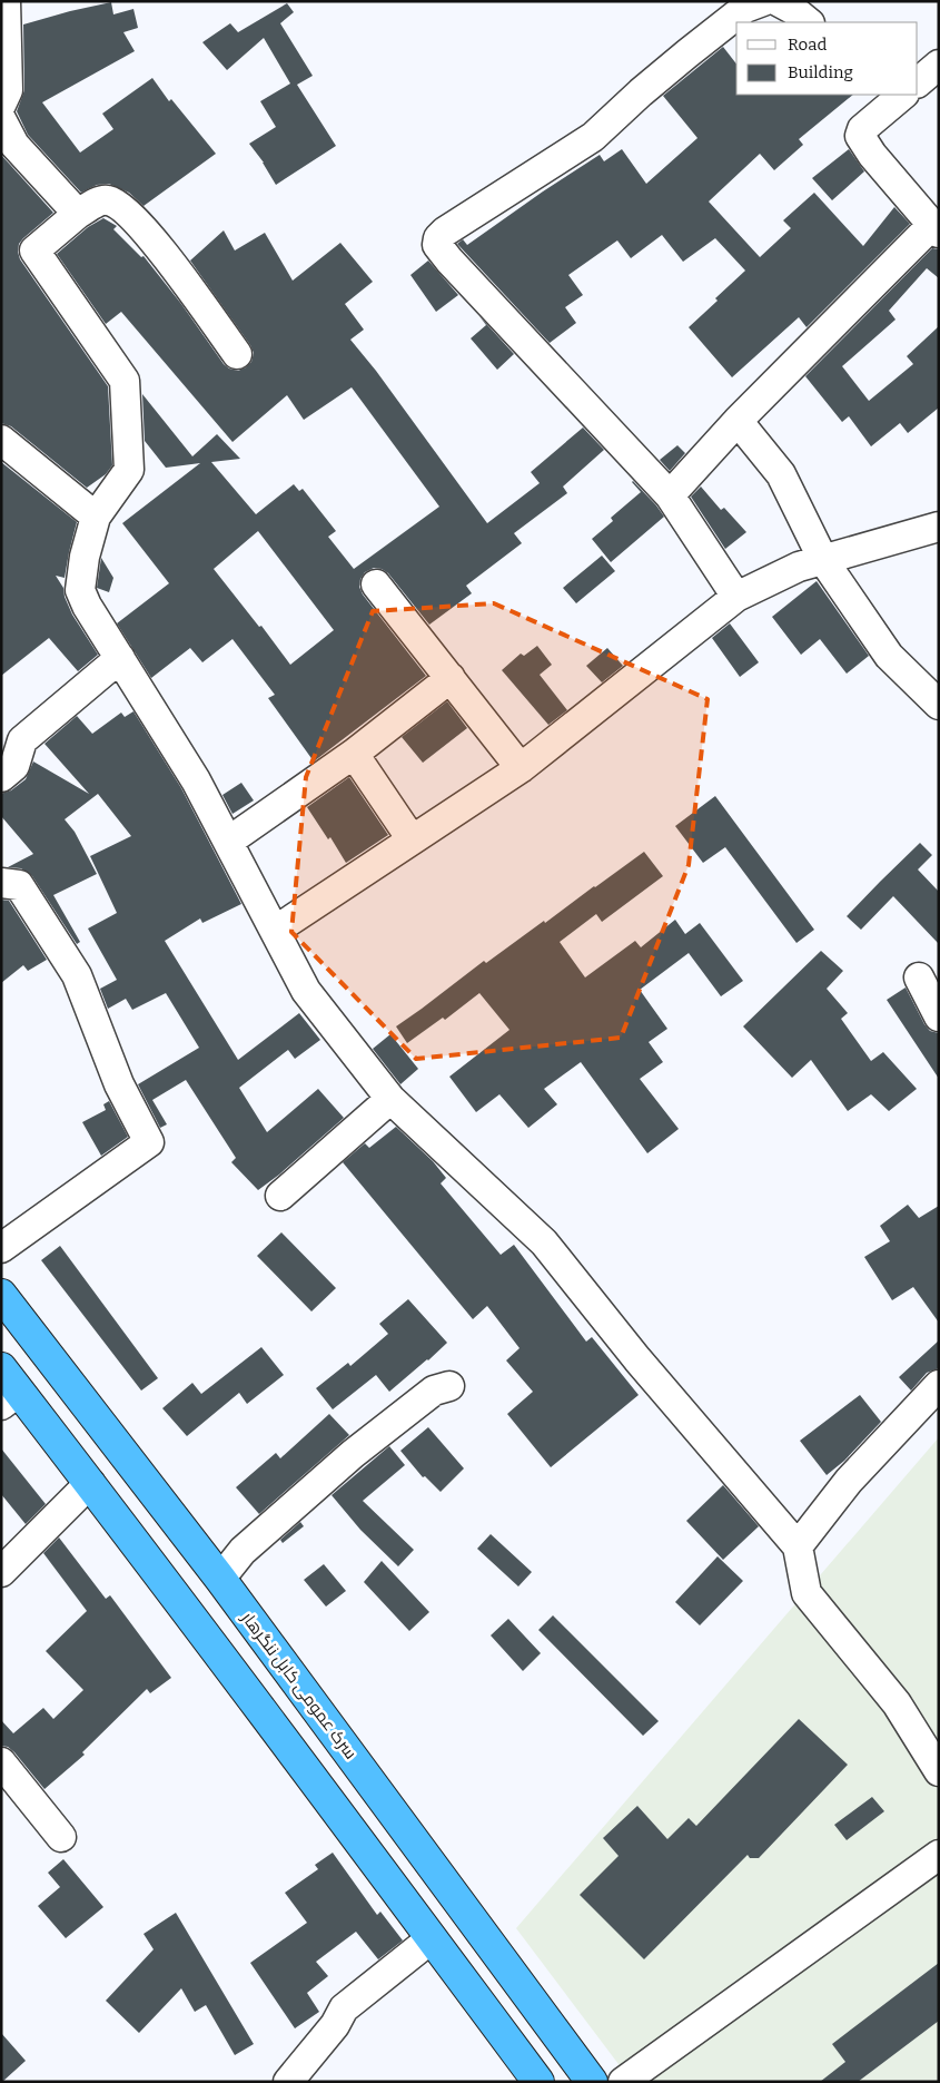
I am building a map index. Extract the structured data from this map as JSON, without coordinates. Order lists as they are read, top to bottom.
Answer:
{
  "streets": {
    "highway": ["سرک عمومی کابل ننگرهار"]
  },
  "legend": ["Road", "Building"]
}
